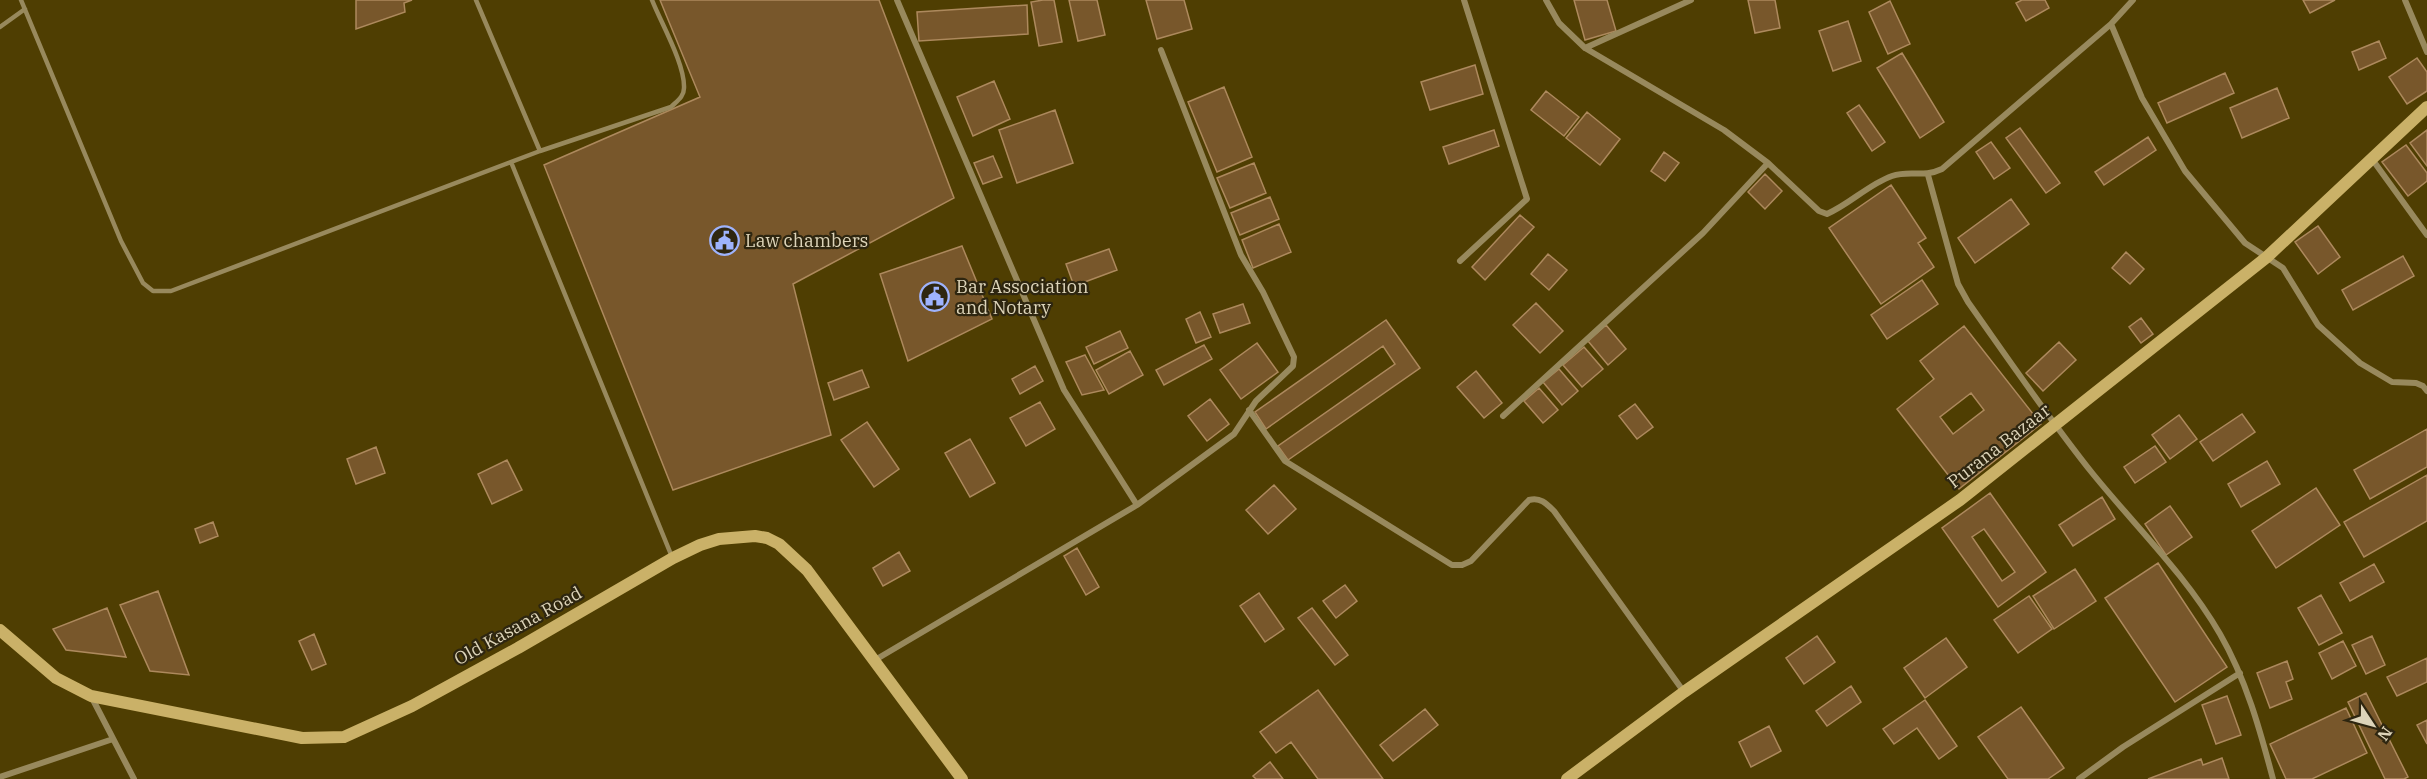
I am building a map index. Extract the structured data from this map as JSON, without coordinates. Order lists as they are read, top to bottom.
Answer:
{
  "streets": {
    "street": ["Purana Bazaar", "Old Kasana Road"]
  },
  "places": {
    "public building": ["Law chambers", "Bar Association and Notary"]
  },
  "north": "bottom right"
}
